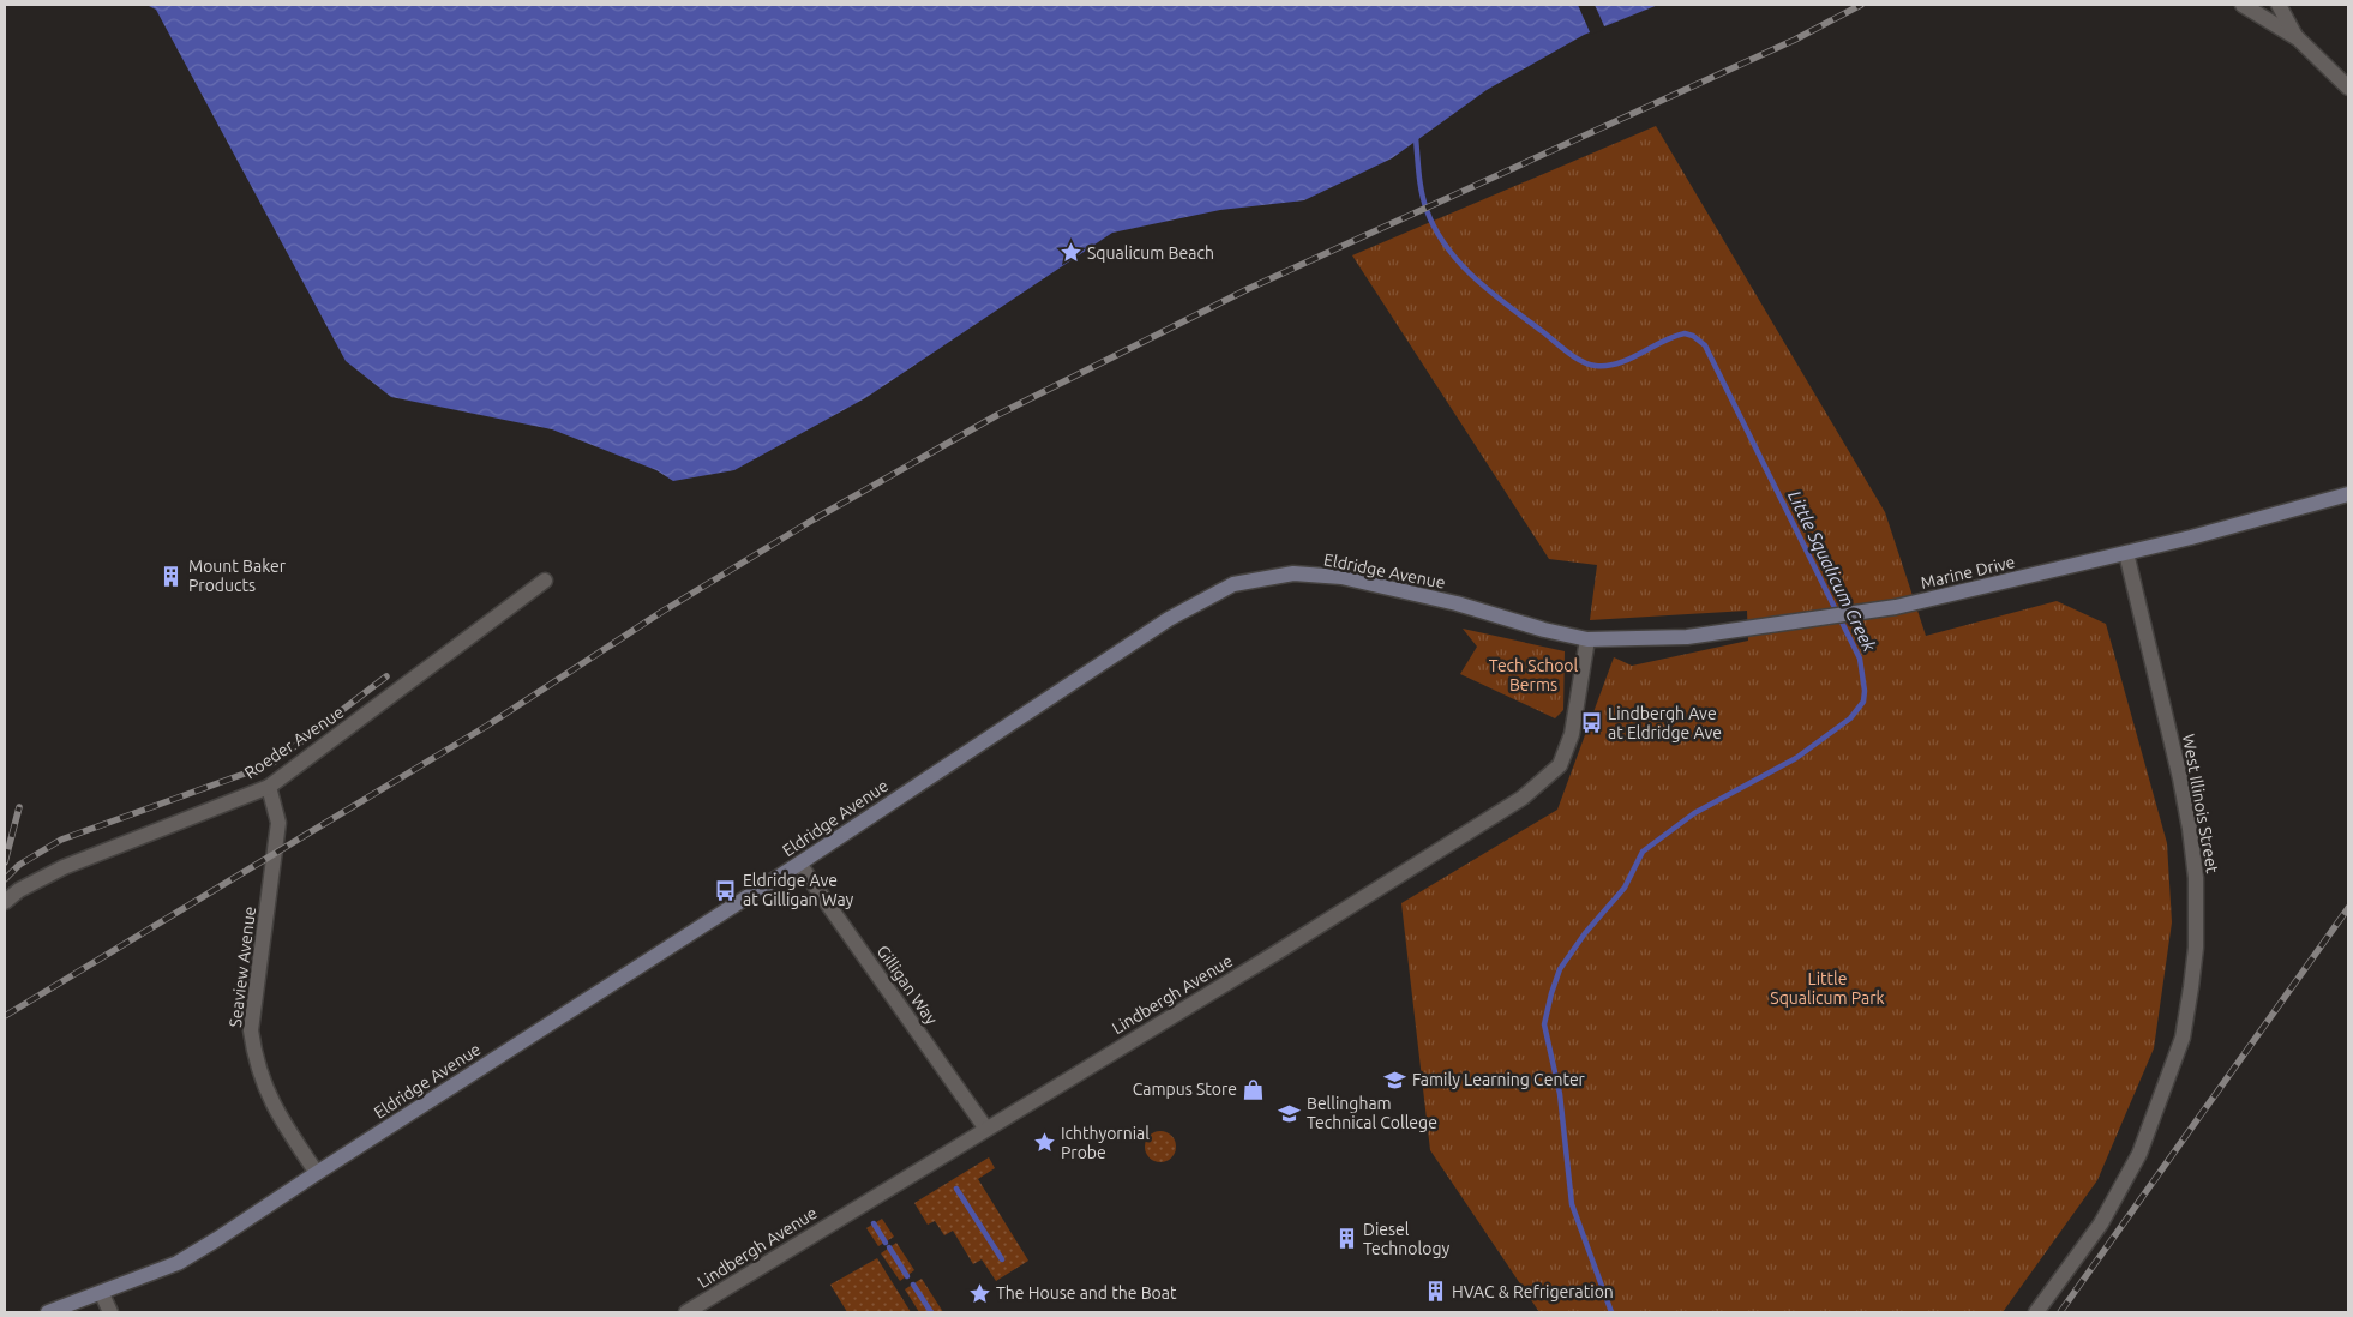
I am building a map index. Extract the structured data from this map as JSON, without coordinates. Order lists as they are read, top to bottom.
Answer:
{
  "streets": {
    "main road": ["Eldridge Avenue", "Marine Drive"],
    "street": [
      "Roeder Avenue",
      "West Illinois Street",
      "Seaview Avenue",
      "Gilligan Way",
      "Lindbergh Avenue"
    ]
  },
  "crossings": [
    ["Eldridge Avenue", "Marine Drive"],
    ["Eldridge Avenue", "Seaview Avenue"],
    ["Eldridge Avenue", "Gilligan Way"],
    ["Eldridge Avenue", "Lindbergh Avenue"],
    ["Marine Drive", "West Illinois Street"],
    ["Marine Drive", "Lindbergh Avenue"],
    ["Roeder Avenue", "Seaview Avenue"],
    ["Gilligan Way", "Lindbergh Avenue"]
  ],
  "water": ["Little Squalicum Creek"],
  "parks": ["Tech School Berms", "Little Squalicum Park"],
  "places": {
    "place": ["Squalicum Beach", "Ichthyornial Probe", "The House and the Boat"],
    "building": ["Mount Baker Products", "Diesel Technology", "HVAC & Refrigeration"],
    "bus stop": ["Lindbergh Ave at Eldridge Ave", "Eldridge Ave at Gilligan Way"],
    "school or university": ["Family Learning Center", "Bellingham Technical College"],
    "shop": ["Campus Store"]
  }
}
